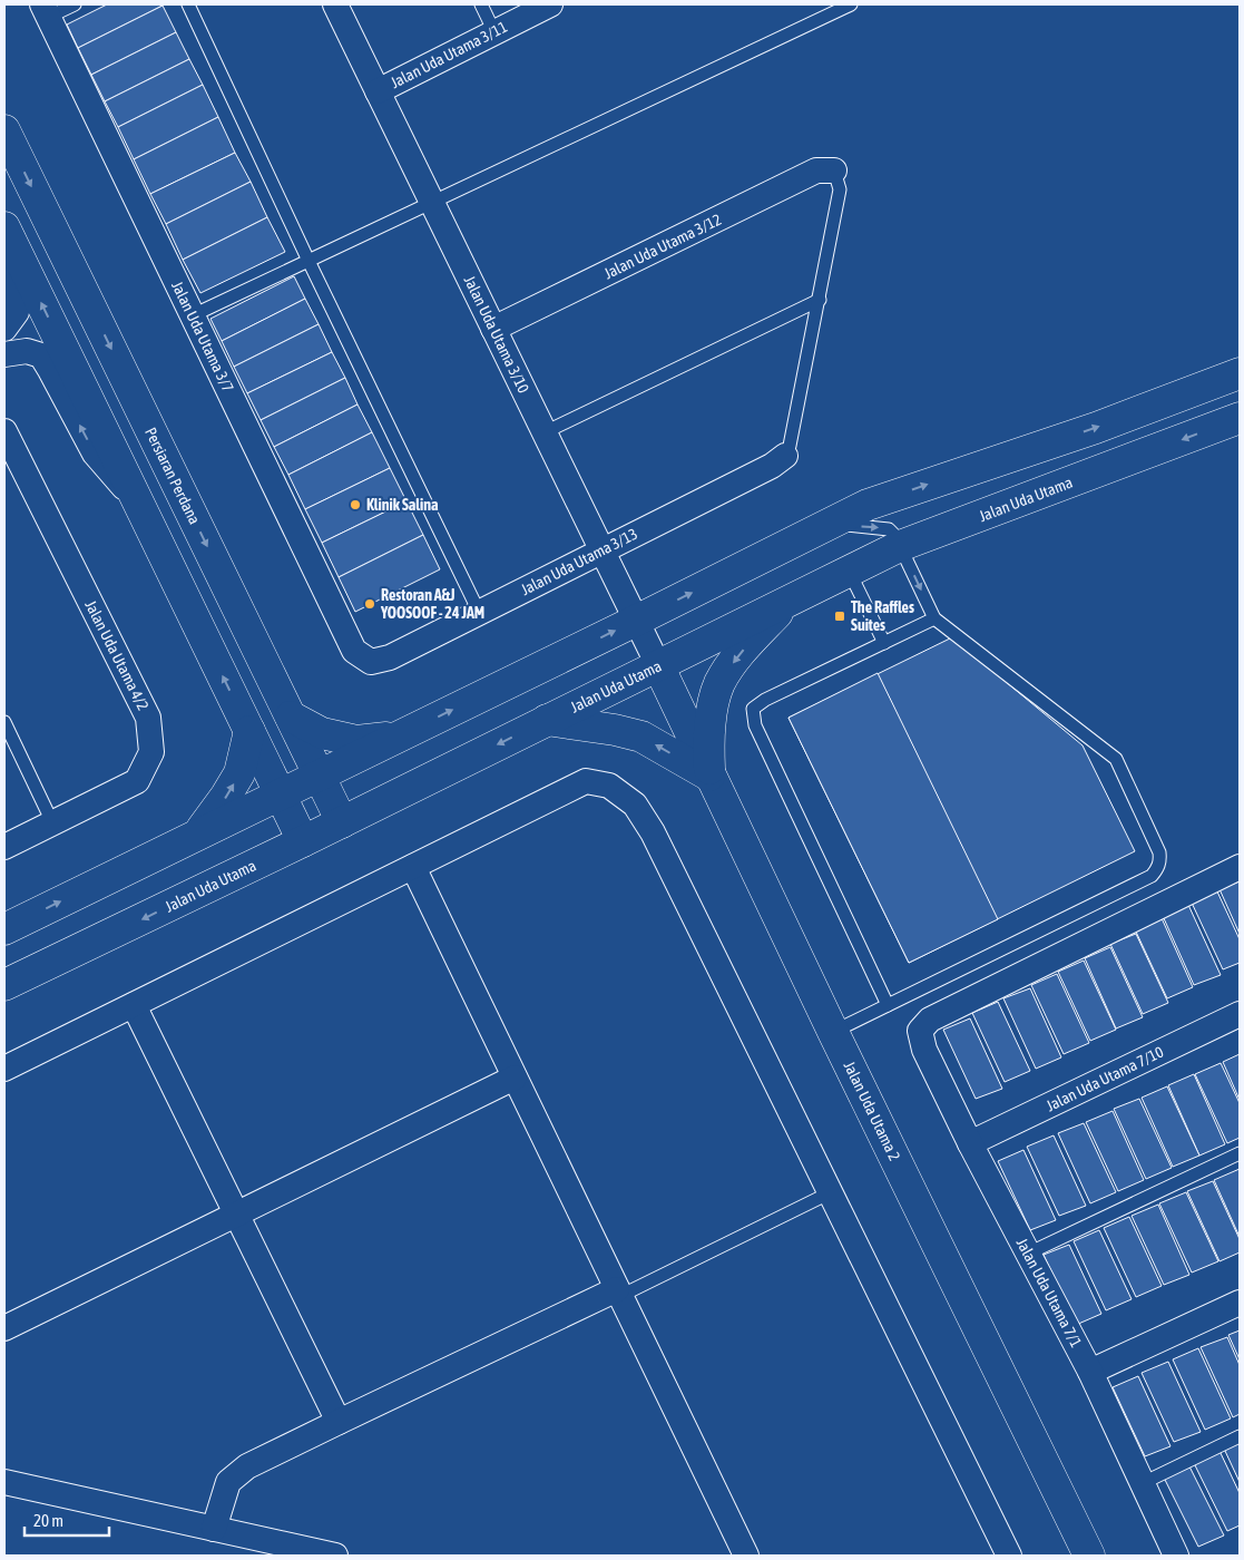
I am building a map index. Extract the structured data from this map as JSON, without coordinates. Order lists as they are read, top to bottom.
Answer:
{
  "streets": {
    "main road": ["Persiaran Perdana", "Jalan Uda Utama", "Jalan Uda Utama 2"],
    "street": [
      "Jalan Uda Utama 3/11",
      "Jalan Uda Utama 3/12",
      "Jalan Uda Utama 3/10",
      "Jalan Uda Utama 3/7",
      "Jalan Uda Utama 3/13",
      "Jalan Uda Utama 4/2",
      "Jalan Uda Utama 7/10",
      "Jalan Uda Utama 7/1"
    ]
  },
  "crossings": [
    ["Jalan Uda Utama 3/11", "Jalan Uda Utama 3/10"],
    ["Jalan Uda Utama 3/12", "Jalan Uda Utama 3/10"],
    ["Jalan Uda Utama 3/10", "Jalan Uda Utama"],
    ["Jalan Uda Utama 3/10", "Jalan Uda Utama 3/13"],
    ["Jalan Uda Utama 3/10", "Jalan Uda Utama 2"],
    ["Jalan Uda Utama 3/7", "Jalan Uda Utama 3/13"],
    ["Persiaran Perdana", "Jalan Uda Utama"],
    ["Jalan Uda Utama", "Jalan Uda Utama 2"],
    ["Jalan Uda Utama 7/10", "Jalan Uda Utama 7/1"]
  ],
  "places": {
    "other": ["Klinik Salina", "Restoran A&J YOOSOOF - 24 JAM"],
    "transit": ["The Raffles Suites"]
  },
  "scale_bar": "20 m"
}
